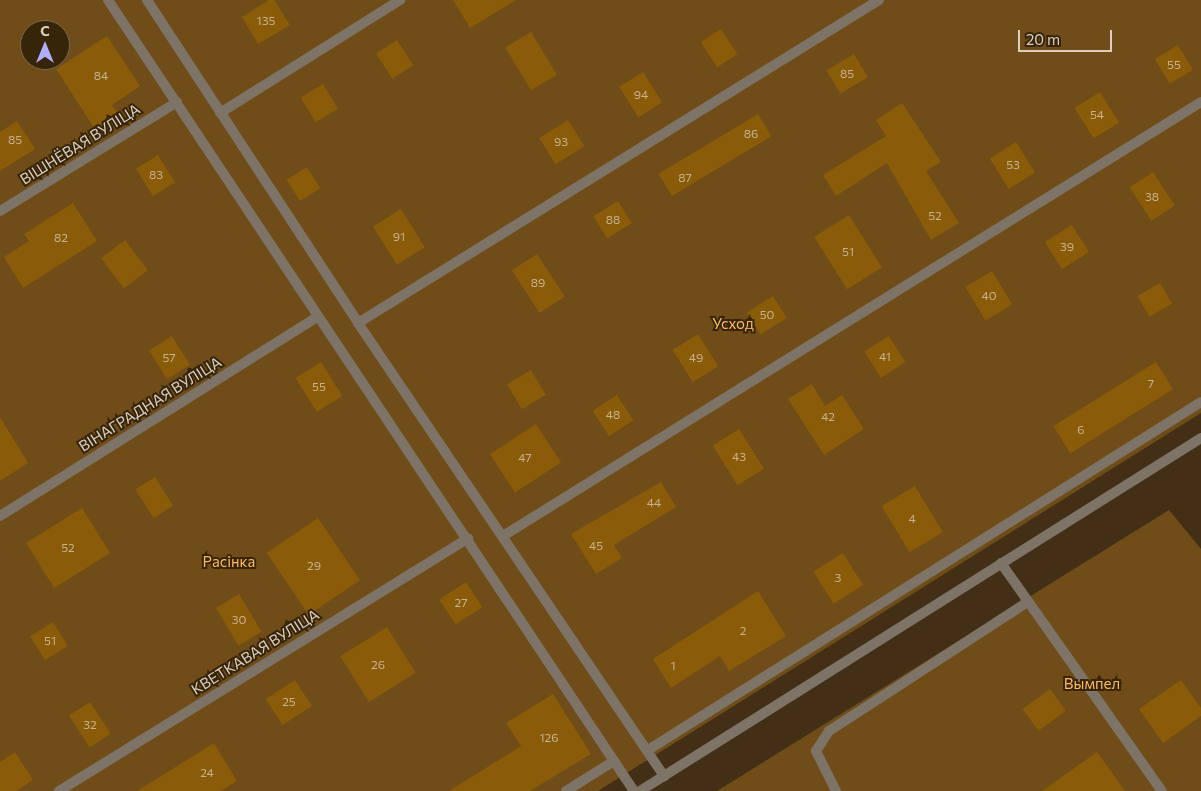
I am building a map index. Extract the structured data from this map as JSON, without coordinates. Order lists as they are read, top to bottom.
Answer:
{
  "streets": {
    "street": ["ВІШНЁВАЯ ВУЛІЦА", "ВІНАГРАДНАЯ ВУЛІЦА", "КВЕТКАВАЯ ВУЛІЦА"]
  },
  "parks": ["Усход", "Расінка", "Вымпел"],
  "house_numbers": [
    "135",
    "55",
    "85",
    "84",
    "94",
    "54",
    "86",
    "85",
    "93",
    "53",
    "83",
    "87",
    "38",
    "52",
    "88",
    "91",
    "82",
    "39",
    "51",
    "89",
    "40",
    "50",
    "41",
    "57",
    "49",
    "7",
    "55",
    "48",
    "42",
    "6",
    "43",
    "47",
    "44",
    "4",
    "45",
    "52",
    "29",
    "3",
    "27",
    "30",
    "2",
    "51",
    "26",
    "1",
    "25",
    "32",
    "126",
    "24"
  ],
  "scale_bar": "20 m",
  "north": "top"
}
